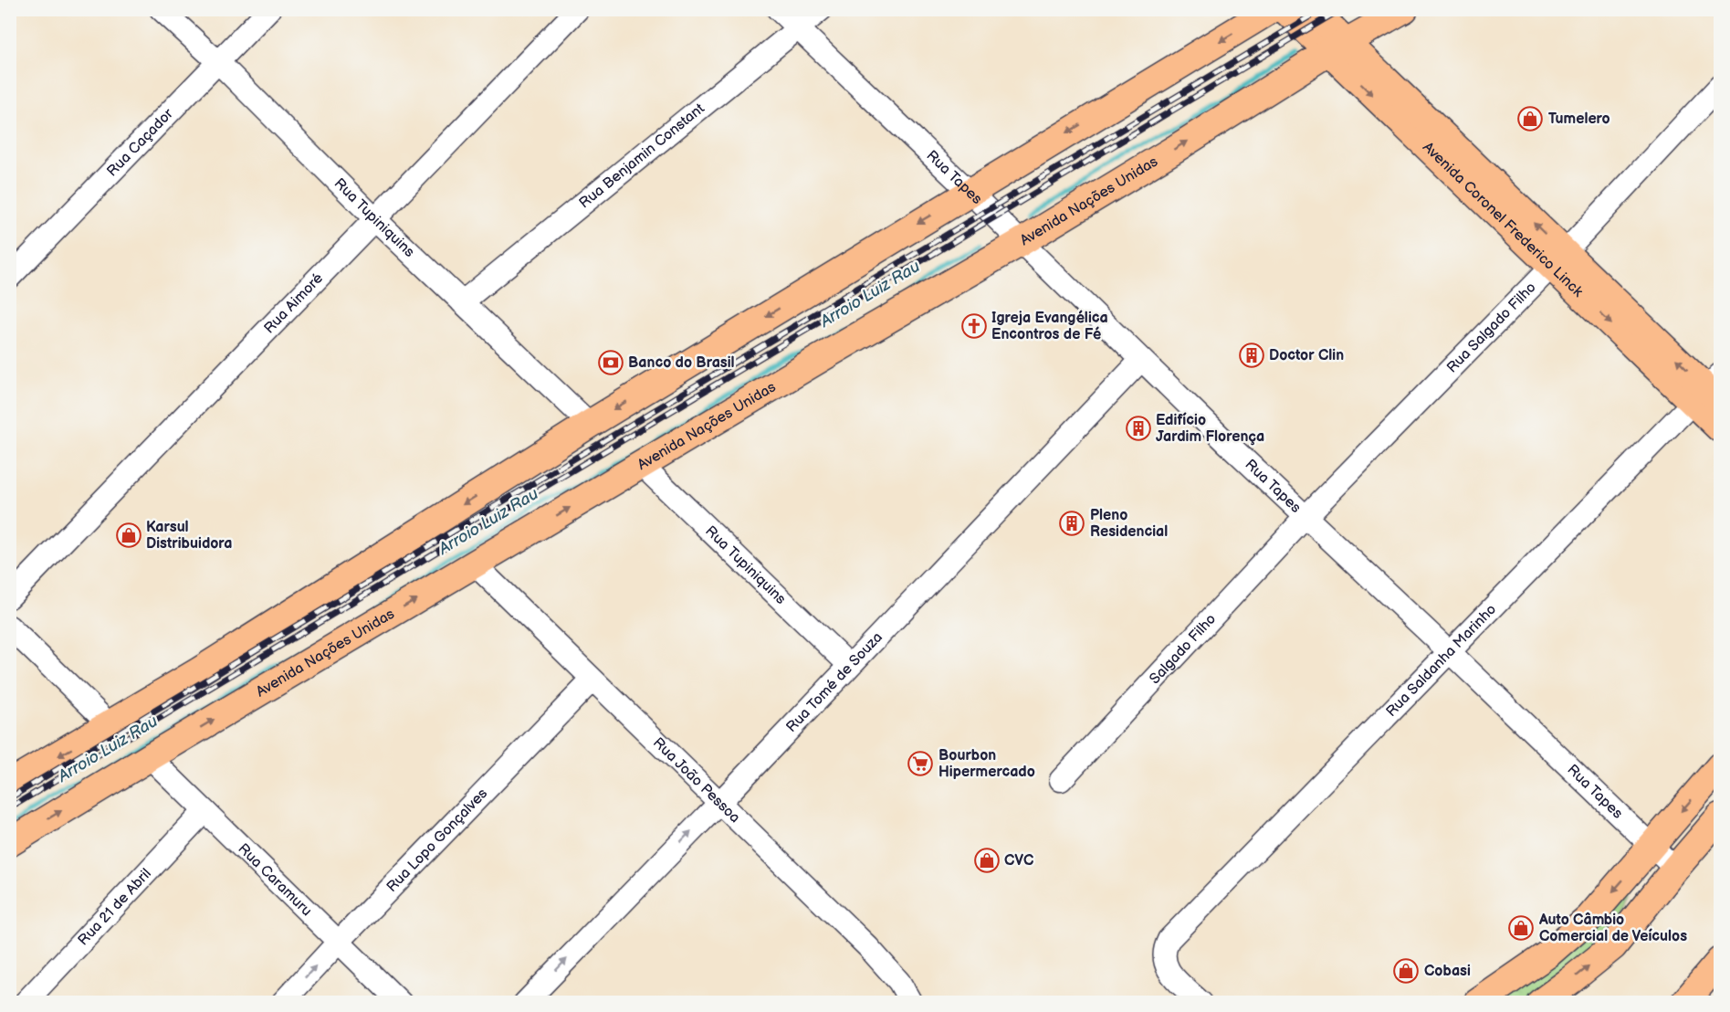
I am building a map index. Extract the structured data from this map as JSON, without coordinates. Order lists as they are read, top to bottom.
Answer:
{
  "streets": {
    "main road": ["Avenida Nações Unidas", "Avenida Coronel Frederico Linck"],
    "street": [
      "Rua Caçador",
      "Rua Benjamin Constant",
      "Rua Tapes",
      "Rua Tupiniquins",
      "Rua Aimoré",
      "Rua Salgado Filho",
      "Salgado Filho",
      "Rua Saldanha Marinho",
      "Rua Tomé de Souza",
      "Rua João Pessoa",
      "Rua Lopo Gonçalves",
      "Rua Caramuru",
      "Rua 21 de Abril"
    ]
  },
  "crossings": [
    ["Rua Caçador", "Rua Tupiniquins"],
    ["Rua Benjamin Constant", "Rua Tapes"],
    ["Rua Benjamin Constant", "Rua Tupiniquins"],
    ["Rua Tapes", "Avenida Nações Unidas"],
    ["Rua Tapes", "Rua Salgado Filho"],
    ["Rua Tapes", "Salgado Filho"],
    ["Rua Tapes", "Rua Saldanha Marinho"],
    ["Rua Tapes", "Rua Tomé de Souza"],
    ["Avenida Nações Unidas", "Rua Tupiniquins"],
    ["Avenida Nações Unidas", "Avenida Coronel Frederico Linck"],
    ["Avenida Nações Unidas", "Rua João Pessoa"],
    ["Avenida Nações Unidas", "Rua Caramuru"],
    ["Rua Tupiniquins", "Rua Aimoré"],
    ["Rua Tupiniquins", "Rua Tomé de Souza"],
    ["Avenida Coronel Frederico Linck", "Rua Salgado Filho"],
    ["Avenida Coronel Frederico Linck", "Rua Saldanha Marinho"],
    ["Rua Salgado Filho", "Salgado Filho"],
    ["Rua Tomé de Souza", "Rua João Pessoa"],
    ["Rua João Pessoa", "Rua Lopo Gonçalves"],
    ["Rua Lopo Gonçalves", "Rua Caramuru"],
    ["Rua Caramuru", "Rua 21 de Abril"]
  ],
  "water": ["Arroio Luiz Rau"],
  "places": {
    "shop": [
      "Tumelero",
      "Karsul Distribuidora",
      "CVC",
      "Auto Câmbio Comercial de Veículos",
      "Cobasi"
    ],
    "church": ["Igreja Evangélica Encontros de Fé"],
    "building": ["Doctor Clin", "Edifício Jardim Florença", "Pleno Residencial"],
    "bank": ["Banco do Brasil"],
    "supermarket": ["Bourbon Hipermercado"]
  }
}
